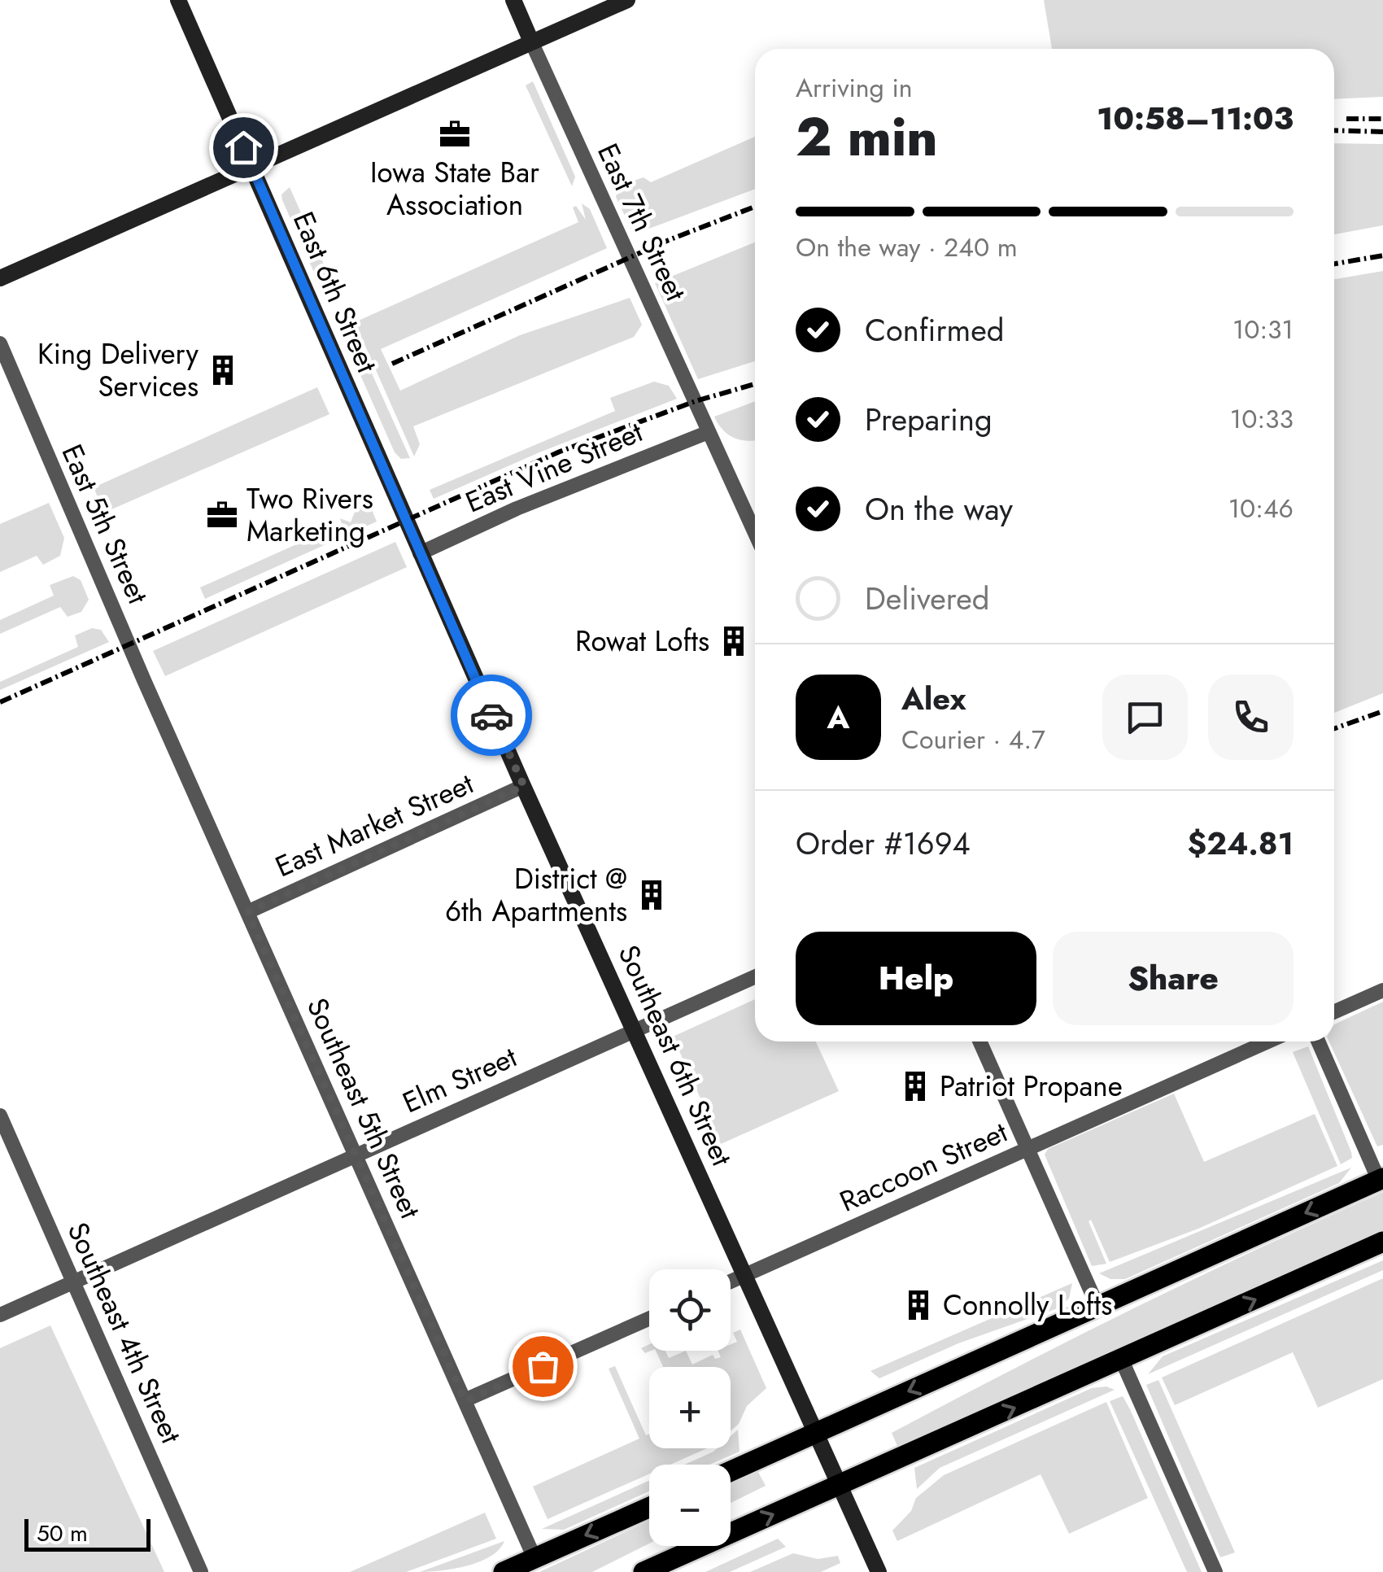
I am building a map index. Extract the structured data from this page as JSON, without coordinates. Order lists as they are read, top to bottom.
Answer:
{
  "streets": {
    "main road": ["East 7th Street", "East 6th Street", "Southeast 6th Street"],
    "street": [
      "East Vine Street",
      "East 5th Street",
      "East Market Street",
      "Elm Street",
      "Southeast 5th Street",
      "Raccoon Street",
      "Southeast 4th Street"
    ]
  },
  "crossings": [
    ["East 7th Street", "East Vine Street"],
    ["East 6th Street", "East Vine Street"],
    ["East 6th Street", "Southeast 6th Street"],
    ["East Vine Street", "Southeast 6th Street"],
    ["East 5th Street", "Southeast 5th Street"],
    ["East Market Street", "Southeast 6th Street"],
    ["East Market Street", "Southeast 5th Street"],
    ["Southeast 6th Street", "Elm Street"],
    ["Southeast 6th Street", "Raccoon Street"],
    ["Elm Street", "Southeast 5th Street"],
    ["Elm Street", "Southeast 4th Street"]
  ],
  "places": {
    "office": ["Iowa State Bar Association", "Two Rivers Marketing"],
    "building": [
      "King Delivery Services",
      "Rowat Lofts",
      "District @ 6th Apartments",
      "Patriot Propane",
      "Connolly Lofts"
    ]
  },
  "scale_bar": "50 m",
  "page": {
    "heading": ["2 min", "Arriving in", "10:58–11:03"],
    "panel": [
      "Alex",
      "Courier · 4.7",
      "Order #1694",
      "$24.81"
    ],
    "bar": "On the way · 240 m",
    "list": [
      ["Confirmed", "10:31"],
      ["Preparing", "10:33"],
      ["On the way", "10:46"],
      "Delivered"
    ],
    "round": "A",
    "buttons": ["Help", "Share"],
    "map_buttons": ["+", "−"],
    "scale": "50 m"
  }
}
